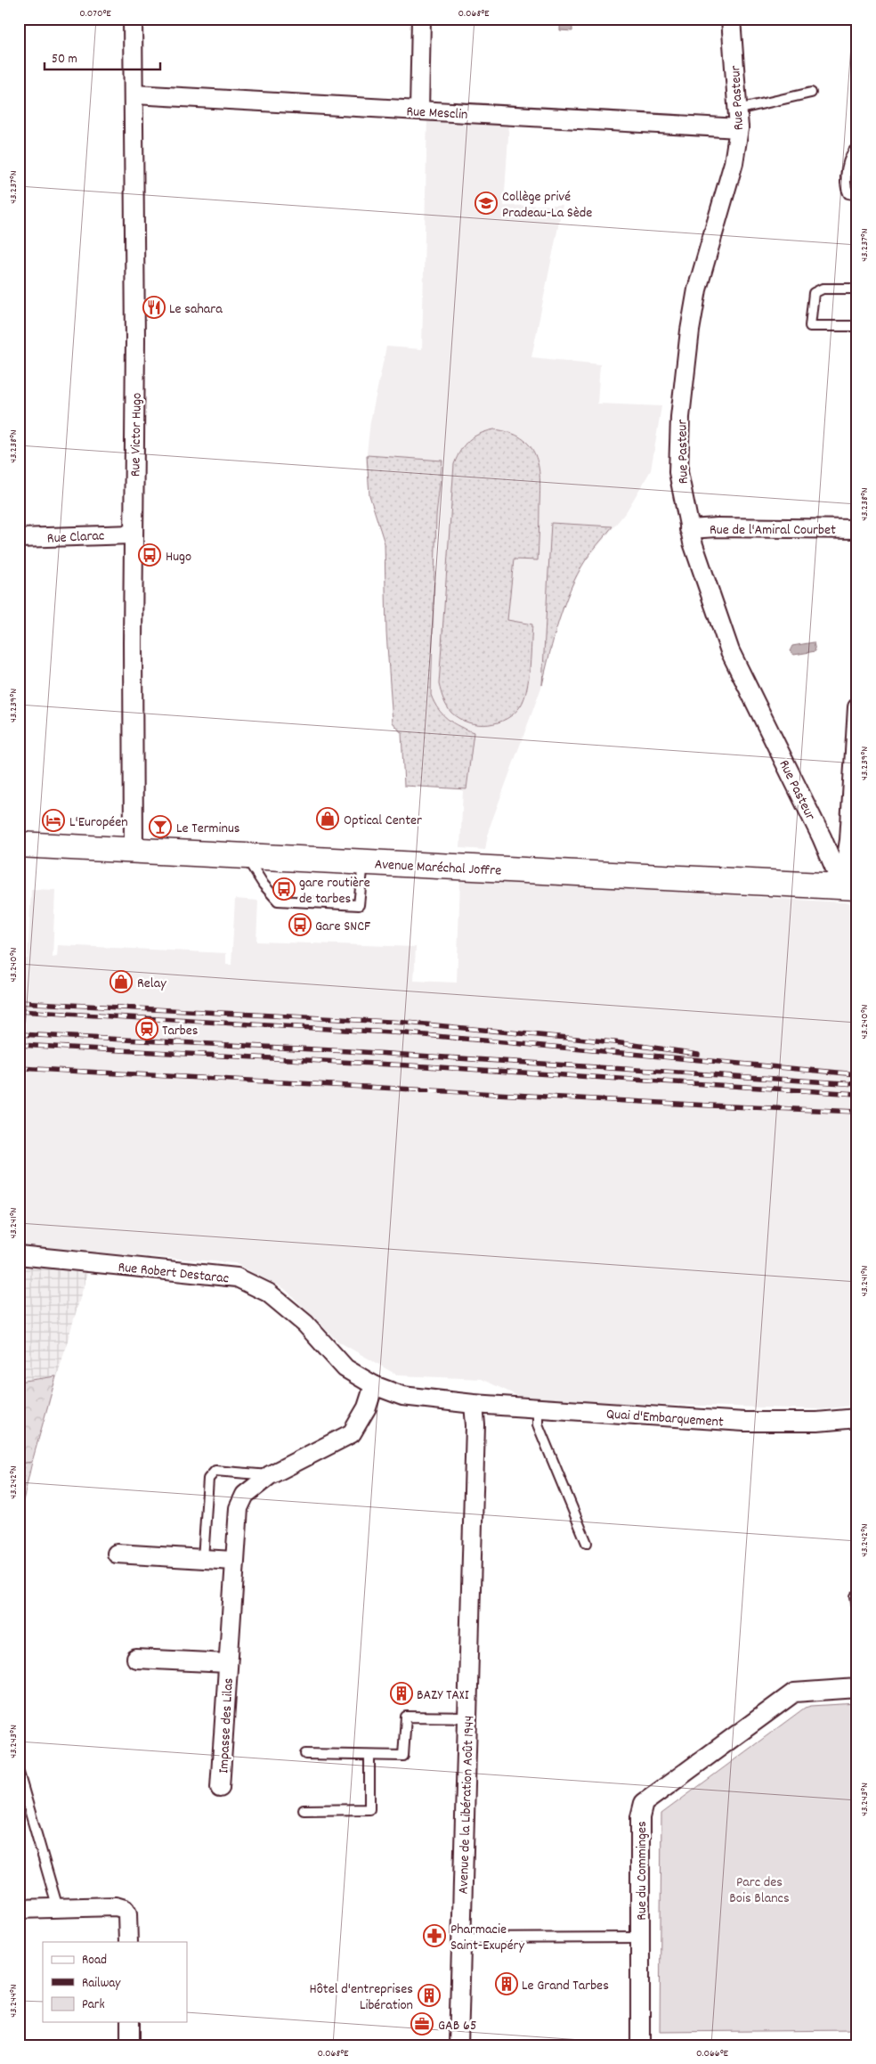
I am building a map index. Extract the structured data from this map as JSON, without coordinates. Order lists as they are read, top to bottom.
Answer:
{
  "streets": {
    "main road": ["Avenue Maréchal Joffre"],
    "street": [
      "Rue Pasteur",
      "Rue Mesclin",
      "Rue Victor Hugo",
      "Rue de l'Amiral Courbet",
      "Rue Clarac",
      "Rue Robert Destarac",
      "Quai d'Embarquement",
      "Impasse des Lilas",
      "Avenue de la Libération Août 1944",
      "Rue du Comminges"
    ]
  },
  "crossings": [
    ["Rue Pasteur", "Rue Mesclin"],
    ["Rue Pasteur", "Rue de l'Amiral Courbet"],
    ["Rue Pasteur", "Avenue Maréchal Joffre"],
    ["Rue Mesclin", "Rue Victor Hugo"],
    ["Rue Victor Hugo", "Rue Clarac"],
    ["Rue Victor Hugo", "Avenue Maréchal Joffre"],
    ["Rue Robert Destarac", "Quai d'Embarquement"],
    ["Rue Robert Destarac", "Impasse des Lilas"],
    ["Rue Robert Destarac", "Avenue de la Libération Août 1944"],
    ["Quai d'Embarquement", "Avenue de la Libération Août 1944"]
  ],
  "parks": ["Parc des Bois Blancs"],
  "places": {
    "school or university": ["Collège privé Pradeau-La Sède"],
    "restaurant": ["Le sahara"],
    "bus stop": ["Hugo", "gare routière de tarbes", "Gare SNCF"],
    "shop": ["Optical Center", "Relay"],
    "hotel": ["L'Européen"],
    "bar": ["Le Terminus"],
    "station": ["Tarbes"],
    "building": ["BAZY TAXI", "Le Grand Tarbes", "Hôtel d'entreprises Libération"],
    "pharmacy": ["Pharmacie Saint-Exupéry"],
    "office": ["GAB 65"]
  },
  "legend": ["Road", "Railway", "Park"],
  "scale_bar": "50 m",
  "coordinates": [
    "0.070°E",
    "0.068°E",
    "43.237°N",
    "43.238°N",
    "43.239°N",
    "43.240°N",
    "43.241°N",
    "43.242°N",
    "43.243°N",
    "43.244°N",
    "0.066°E"
  ]
}
